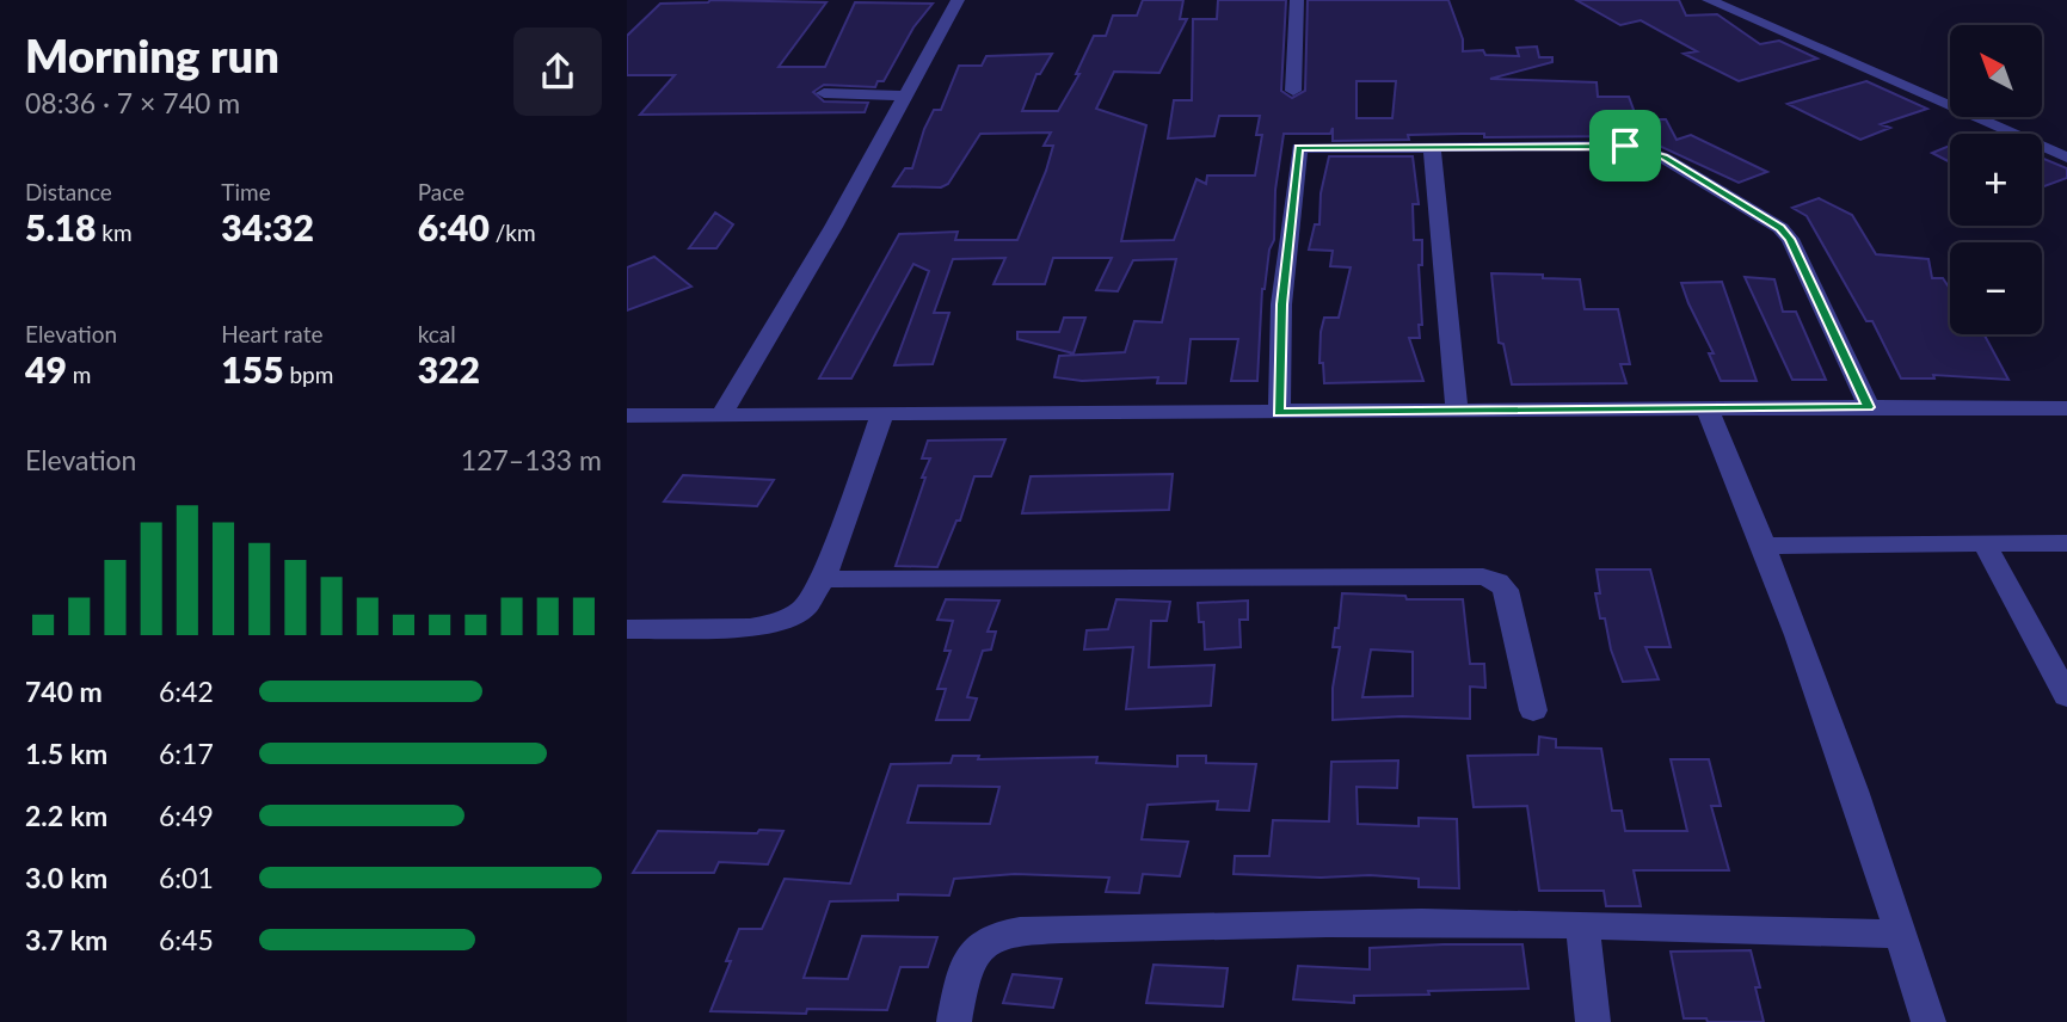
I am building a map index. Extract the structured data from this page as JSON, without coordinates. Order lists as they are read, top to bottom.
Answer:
{
  "north": "top left",
  "page": {
    "heading": ["Morning run", "08:36 · 7 × 740 m"],
    "map_buttons": ["+", "−"],
    "stats": [
      ["Distance", "5.18 km"],
      ["Time", "34:32"],
      ["Pace", "6:40 /km"],
      ["Elevation", "49 m"],
      ["Heart rate", "155 bpm"],
      ["kcal", "322"]
    ],
    "chart": ["Elevation", "127–133 m"],
    "list": [
      {
        "name": "740 m",
        "note": "6:42"
      },
      {
        "name": "1.5 km",
        "note": "6:17"
      },
      {
        "name": "2.2 km",
        "note": "6:49"
      },
      {
        "name": "3.0 km",
        "note": "6:01"
      },
      {
        "name": "3.7 km",
        "note": "6:45"
      }
    ]
  }
}
